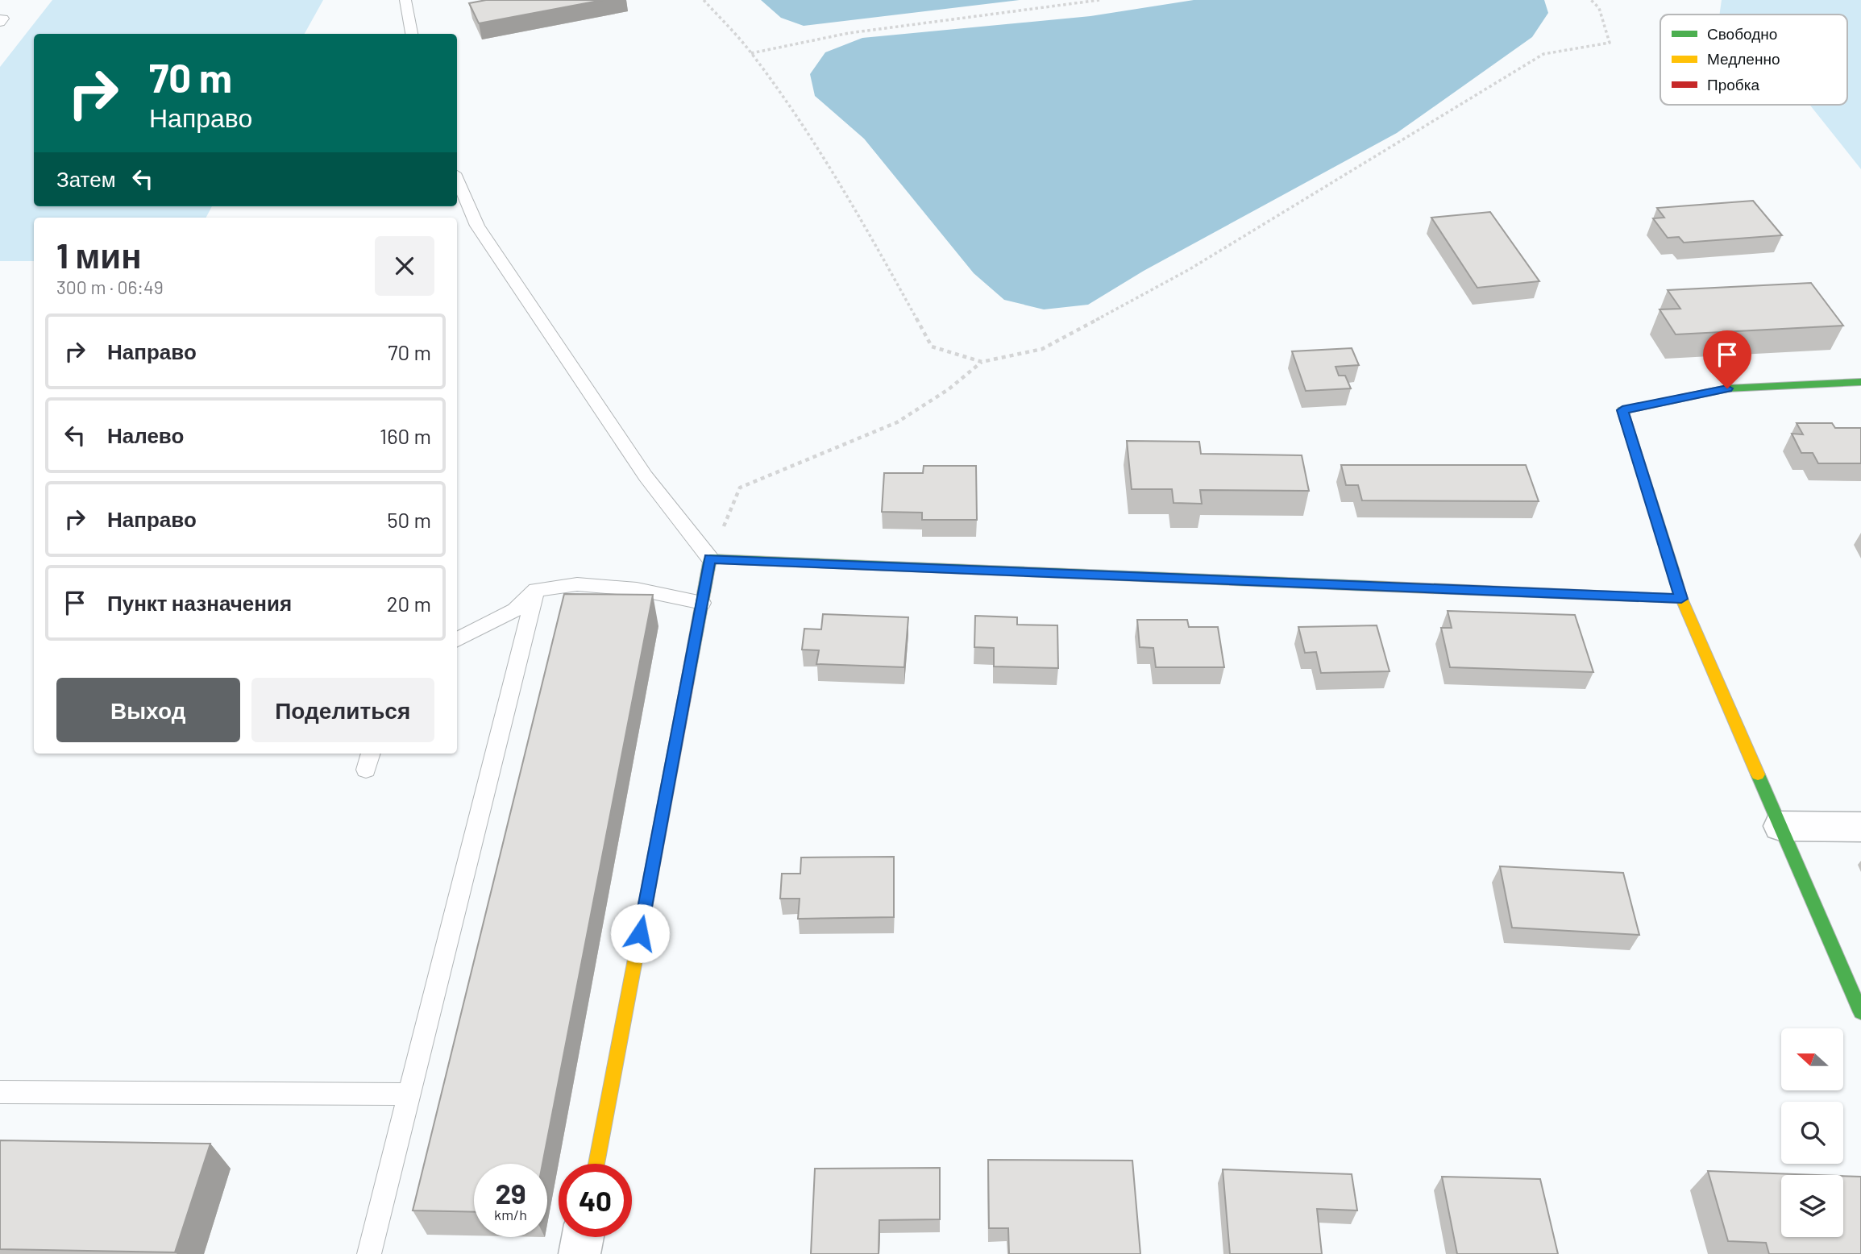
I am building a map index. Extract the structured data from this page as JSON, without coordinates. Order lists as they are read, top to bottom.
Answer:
{
  "legend": ["Свободно", "Медленно", "Пробка"],
  "north": "left",
  "page": {
    "turn": ["70 m", "Направо"],
    "then": "Затем",
    "heading": ["1 мин", "300 m · 06:49"],
    "list": [
      {
        "name": "Направо",
        "value": "70 m"
      },
      {
        "name": "Налево",
        "value": "160 m"
      },
      {
        "name": "Направо",
        "value": "50 m"
      },
      {
        "name": "Пункт назначения",
        "value": "20 m"
      }
    ],
    "buttons": ["Выход", "Поделиться"],
    "speed": "29 km/h",
    "limit": "40"
  }
}
